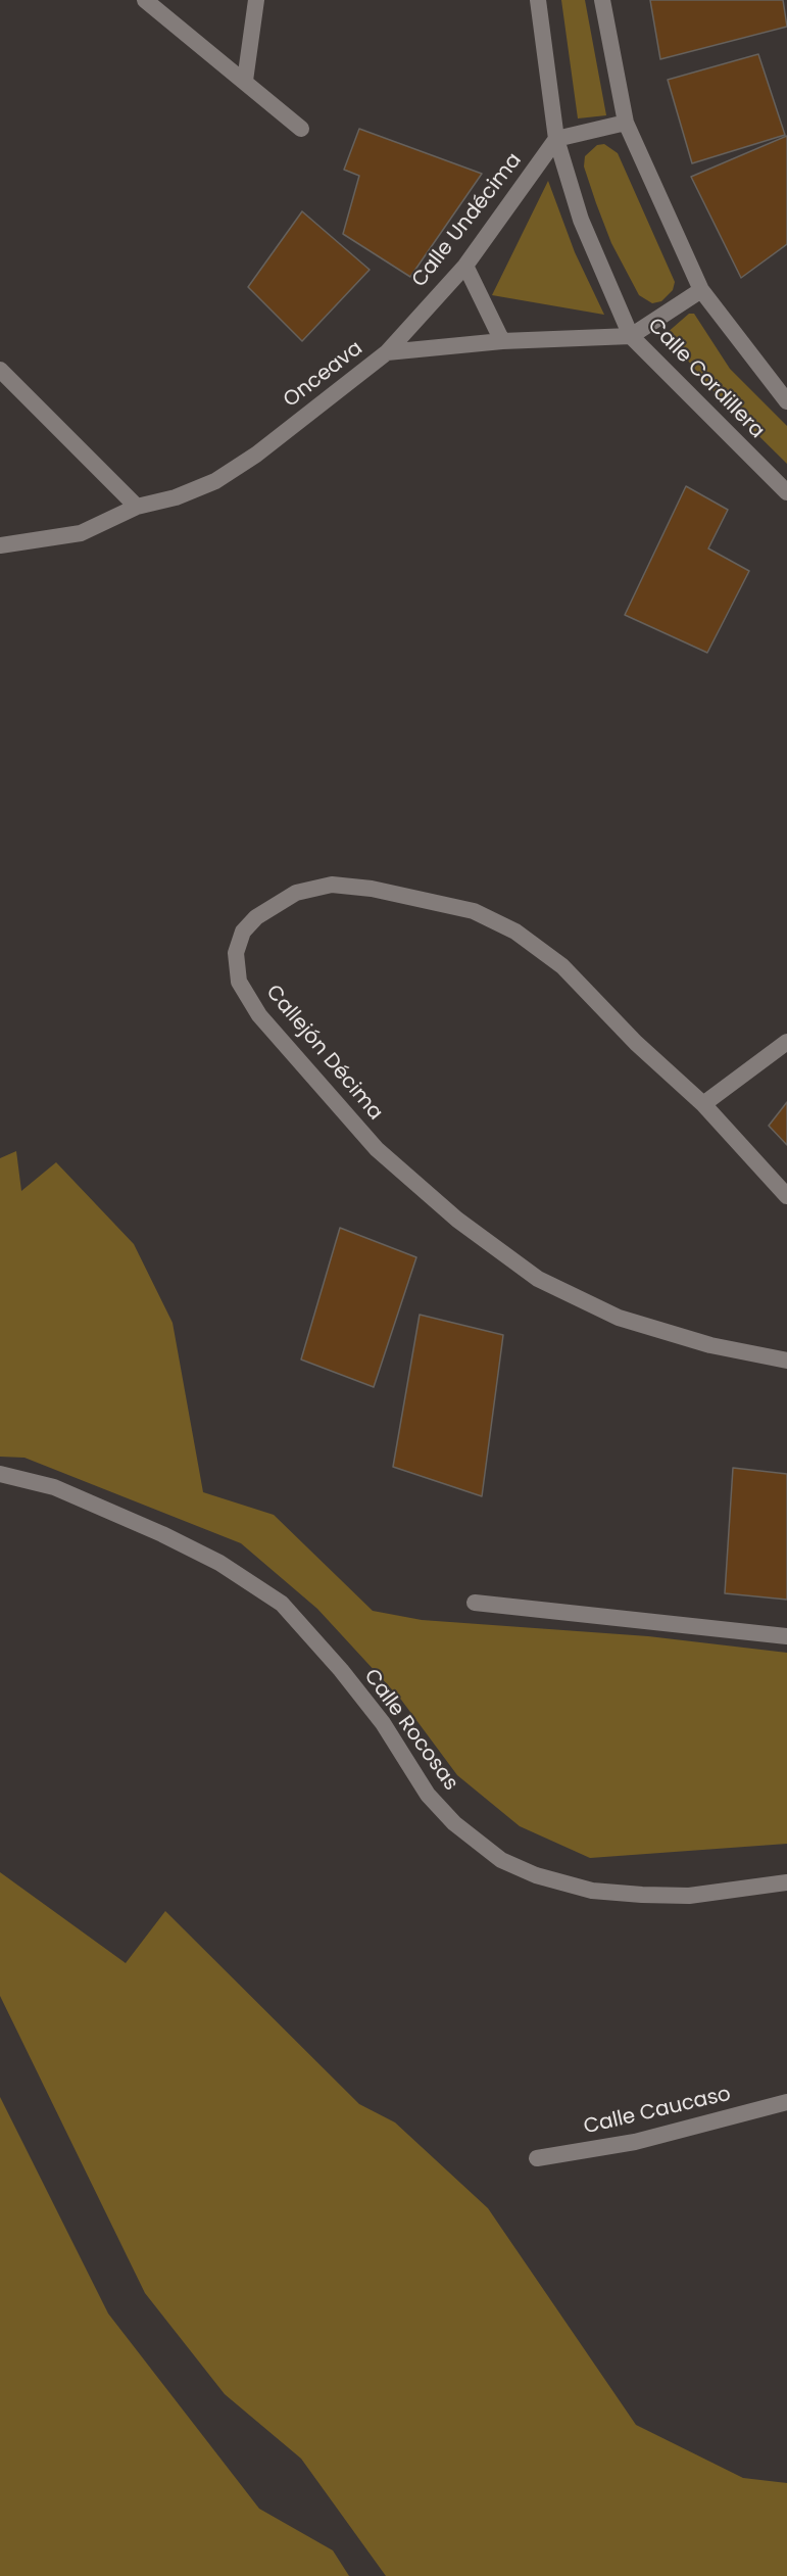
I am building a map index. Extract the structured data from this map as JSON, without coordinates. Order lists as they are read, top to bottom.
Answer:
{
  "streets": {
    "street": [
      "Calle Undécima",
      "Onceava",
      "Calle Cordillera",
      "Callejón Décima",
      "Calle Rocosas",
      "Calle Caucaso"
    ]
  },
  "crossings": [
    ["Calle Undécima", "Onceava"],
    ["Calle Undécima", "Calle Cordillera"],
    ["Onceava", "Calle Cordillera"]
  ]
}
